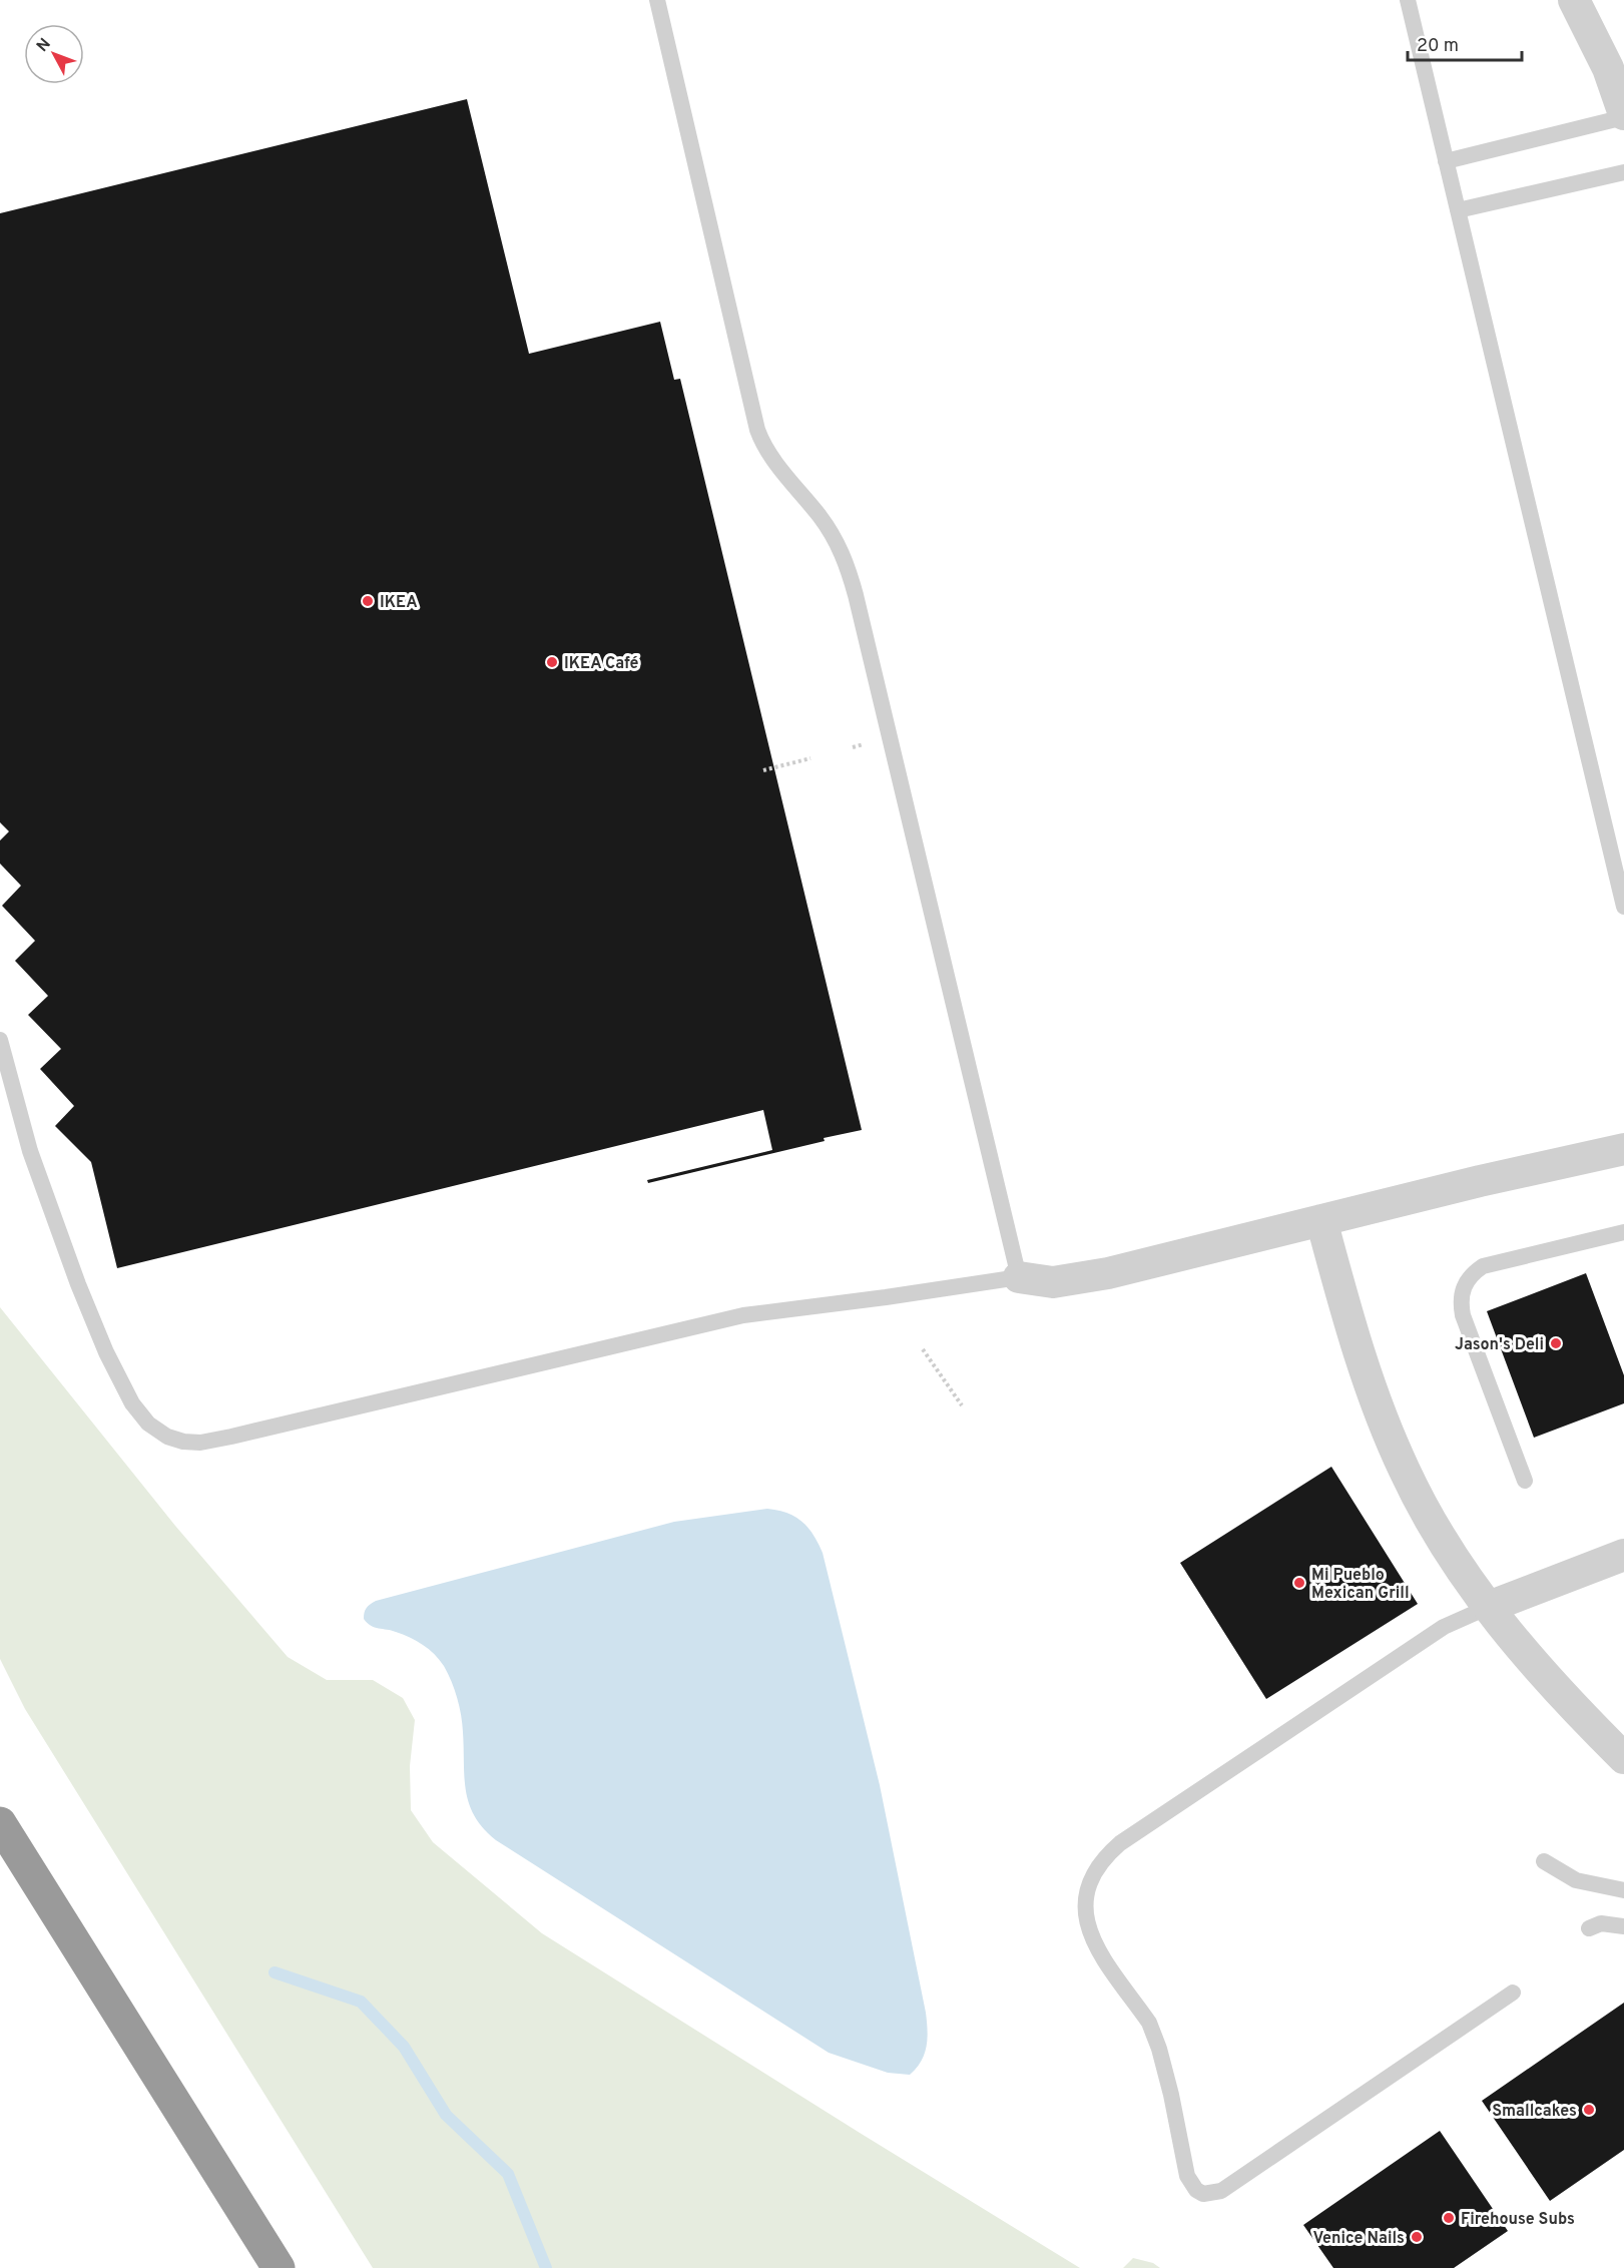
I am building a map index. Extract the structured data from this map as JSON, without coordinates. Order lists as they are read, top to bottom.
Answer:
{
  "places": [
    "IKEA",
    "IKEA Café",
    "Jason's Deli",
    "Mi Pueblo Mexican Grill",
    "Smallcakes",
    "Firehouse Subs",
    "Venice Nails"
  ],
  "scale_bar": "20 m",
  "north": "top left"
}
